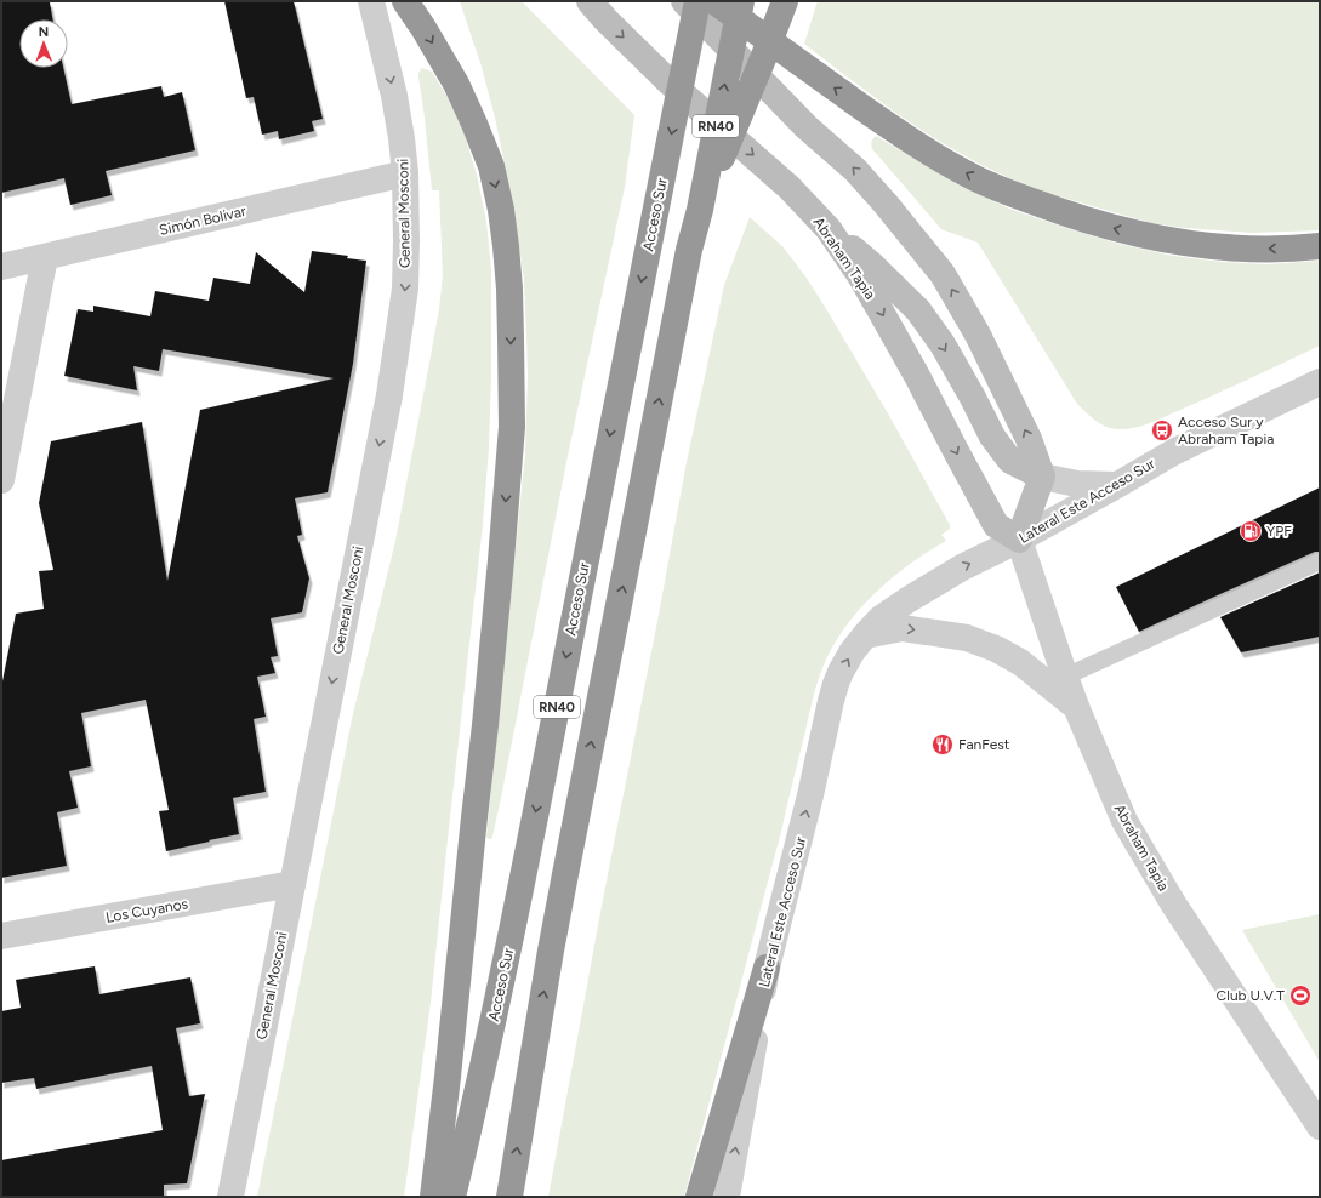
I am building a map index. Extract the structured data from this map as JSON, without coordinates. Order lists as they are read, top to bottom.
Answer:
{
  "streets": {
    "highway": ["RN40", "Acceso Sur"],
    "main road": ["Abraham Tapia"],
    "street": [
      "General Mosconi",
      "Simón Bolivar",
      "Lateral Este Acceso Sur",
      "Los Cuyanos"
    ]
  },
  "crossings": [
    ["General Mosconi", "Simón Bolivar"],
    ["General Mosconi", "Los Cuyanos"],
    ["Abraham Tapia", "Lateral Este Acceso Sur"]
  ],
  "one_way": ["General Mosconi", "Lateral Este Acceso Sur"],
  "places": {
    "bus stop": ["Acceso Sur y Abraham Tapia"],
    "fuel station": ["YPF"],
    "restaurant": ["FanFest"],
    "sports": ["Club U.V.T"]
  },
  "north": "top"
}
